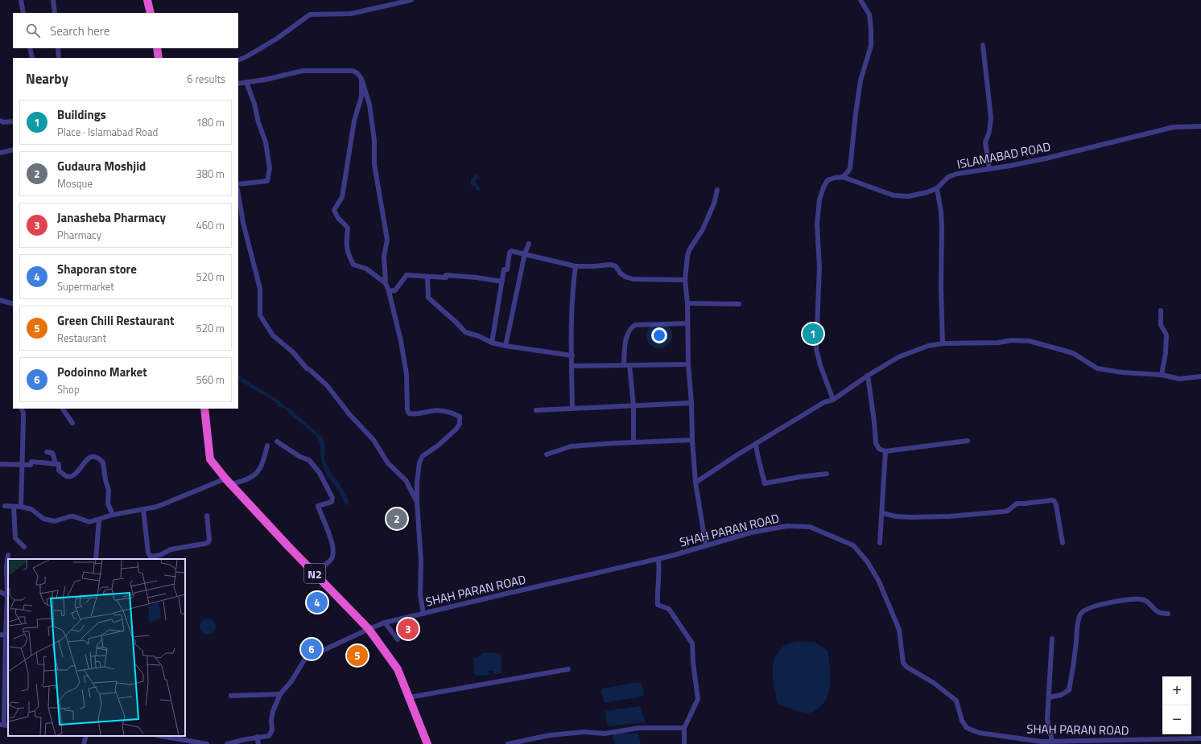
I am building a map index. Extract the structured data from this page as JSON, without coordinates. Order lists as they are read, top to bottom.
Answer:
{
  "streets": {
    "highway": ["N2"],
    "street": ["ISLAMABAD ROAD", "SHAH PARAN ROAD"]
  },
  "crossings": [
    ["SHAH PARAN ROAD", "N2"]
  ],
  "page": {
    "search": "Search here",
    "heading": ["Nearby", "6 results"],
    "list": [
      {
        "mark": "1",
        "name": "Buildings",
        "note": "Place · Islamabad Road",
        "value": "180 m"
      },
      {
        "mark": "2",
        "name": "Gudaura Moshjid",
        "note": "Mosque",
        "value": "380 m"
      },
      {
        "mark": "3",
        "name": "Janasheba Pharmacy",
        "note": "Pharmacy",
        "value": "460 m"
      },
      {
        "mark": "4",
        "name": "Shaporan store",
        "note": "Supermarket",
        "value": "520 m"
      },
      {
        "mark": "5",
        "name": "Green Chili Restaurant",
        "note": "Restaurant",
        "value": "520 m"
      },
      {
        "mark": "6",
        "name": "Podoinno Market",
        "note": "Shop",
        "value": "560 m"
      }
    ],
    "pins": [
      "1",
      "2",
      "4",
      "3",
      "6",
      "5"
    ],
    "map_buttons": ["+", "−"]
  }
}
